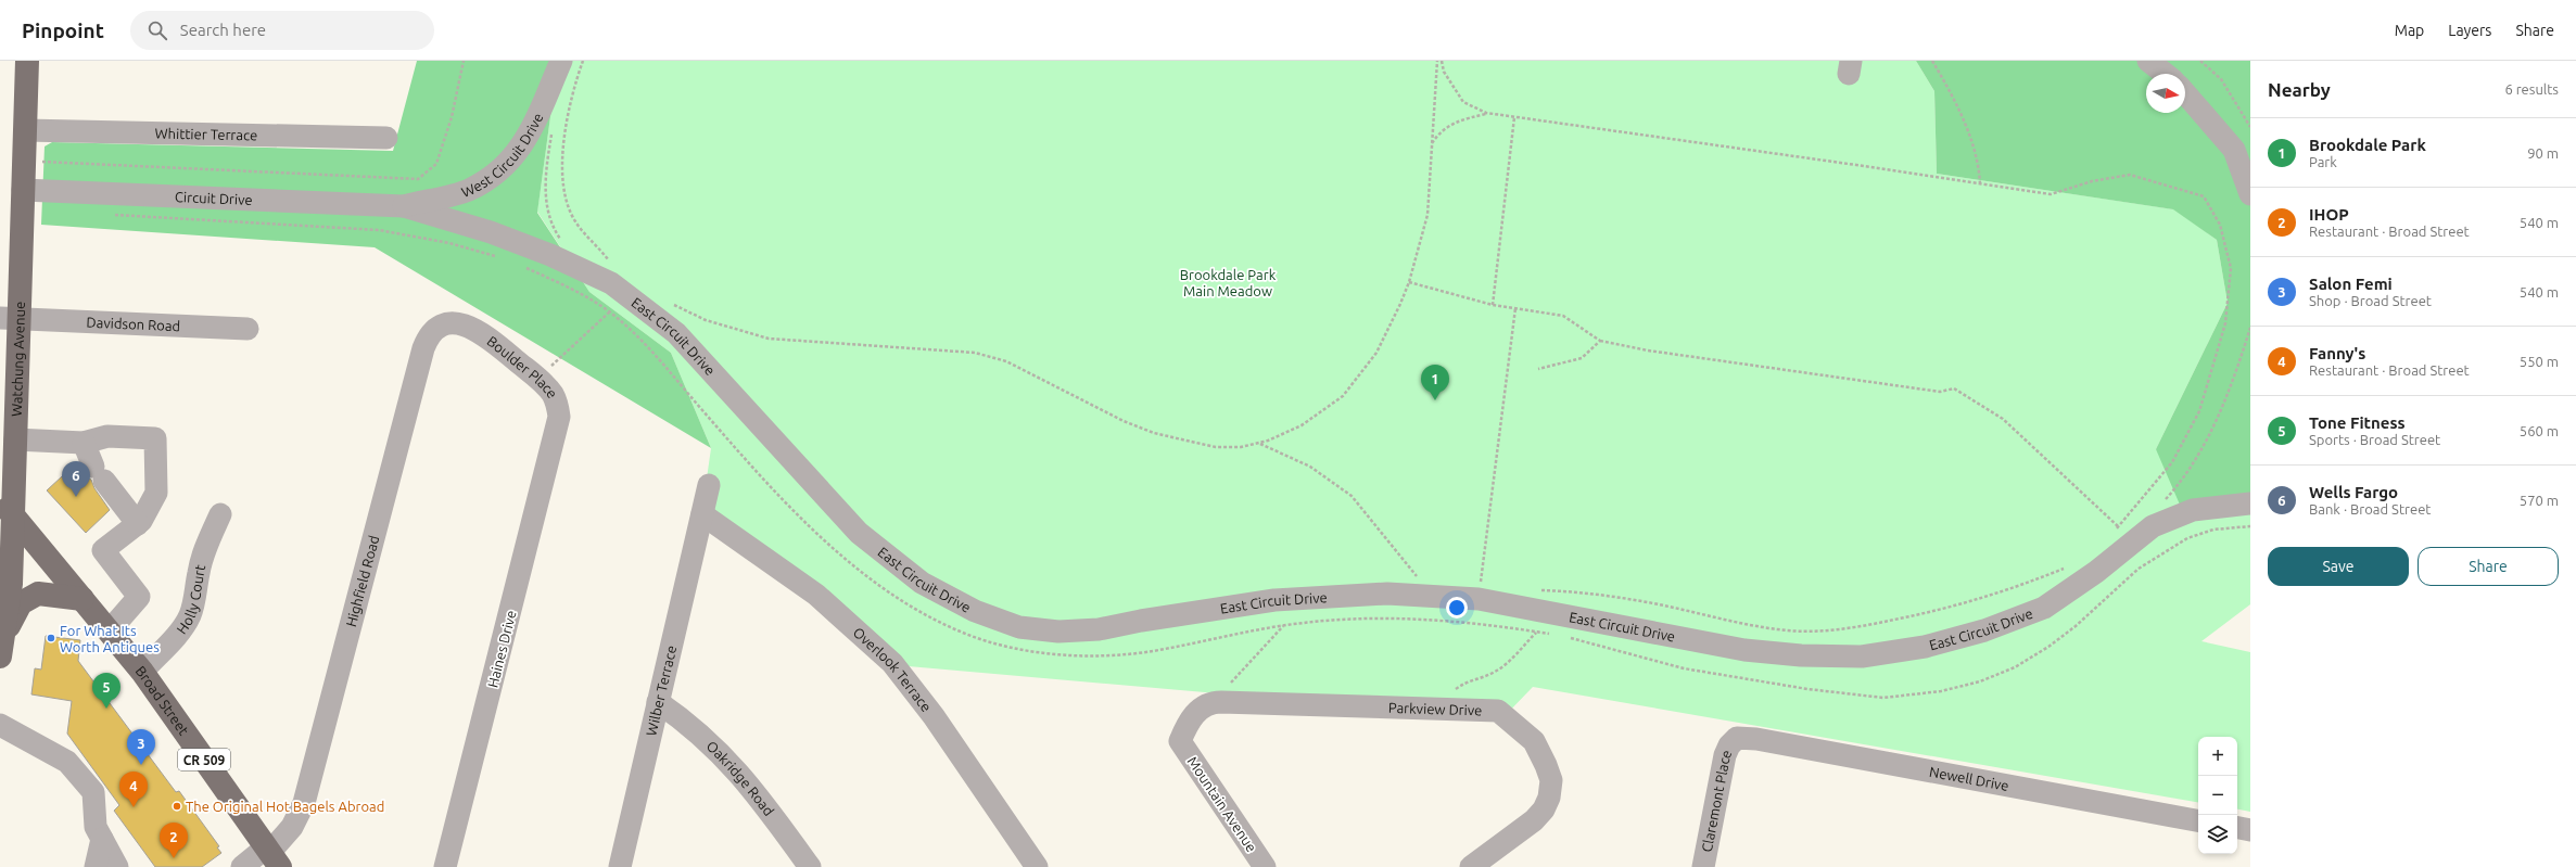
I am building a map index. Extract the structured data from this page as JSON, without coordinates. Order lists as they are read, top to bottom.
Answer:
{
  "streets": {
    "main road": ["Watchung Avenue", "Broad Street", "CR 509"],
    "street": [
      "Whittier Terrace",
      "West Circuit Drive",
      "Circuit Drive",
      "Davidson Road",
      "East Circuit Drive",
      "Boulder Place",
      "Highfield Road",
      "Holly Court",
      "Haines Drive",
      "Overlook Terrace",
      "Wilber Terrace",
      "Parkview Drive",
      "Oakridge Road",
      "Newell Drive",
      "Claremont Place",
      "Mountain Avenue"
    ]
  },
  "crossings": [
    ["Whittier Terrace", "Watchung Avenue"],
    ["West Circuit Drive", "Circuit Drive"],
    ["West Circuit Drive", "East Circuit Drive"],
    ["Circuit Drive", "East Circuit Drive"],
    ["Circuit Drive", "Watchung Avenue"],
    ["Davidson Road", "Watchung Avenue"],
    ["Watchung Avenue", "Broad Street"],
    ["Boulder Place", "Highfield Road"],
    ["Boulder Place", "Haines Drive"],
    ["Highfield Road", "Broad Street"],
    ["Holly Court", "Broad Street"],
    ["Overlook Terrace", "Wilber Terrace"],
    ["Wilber Terrace", "Oakridge Road"],
    ["Parkview Drive", "Mountain Avenue"],
    ["Newell Drive", "Claremont Place"]
  ],
  "parks": ["Brookdale Park Main Meadow"],
  "places": ["For What Its Worth Antiques", "The Original Hot Bagels Abroad"],
  "north": "right",
  "page": {
    "header": "Pinpoint",
    "search": "Search here",
    "nav": ["Map", "Layers", "Share"],
    "heading": ["Nearby", "6 results"],
    "list": [
      {
        "mark": "1",
        "name": "Brookdale Park",
        "note": "Park",
        "value": "90 m"
      },
      {
        "mark": "2",
        "name": "IHOP",
        "note": "Restaurant · Broad Street",
        "value": "540 m"
      },
      {
        "mark": "3",
        "name": "Salon Femi",
        "note": "Shop · Broad Street",
        "value": "540 m"
      },
      {
        "mark": "4",
        "name": "Fanny's",
        "note": "Restaurant · Broad Street",
        "value": "550 m"
      },
      {
        "mark": "5",
        "name": "Tone Fitness",
        "note": "Sports · Broad Street",
        "value": "560 m"
      },
      {
        "mark": "6",
        "name": "Wells Fargo",
        "note": "Bank · Broad Street",
        "value": "570 m"
      }
    ],
    "pins": [
      "1",
      "6",
      "5",
      "3",
      "4",
      "2"
    ],
    "buttons": ["Save", "Share"],
    "map_buttons": ["+", "−"]
  }
}
